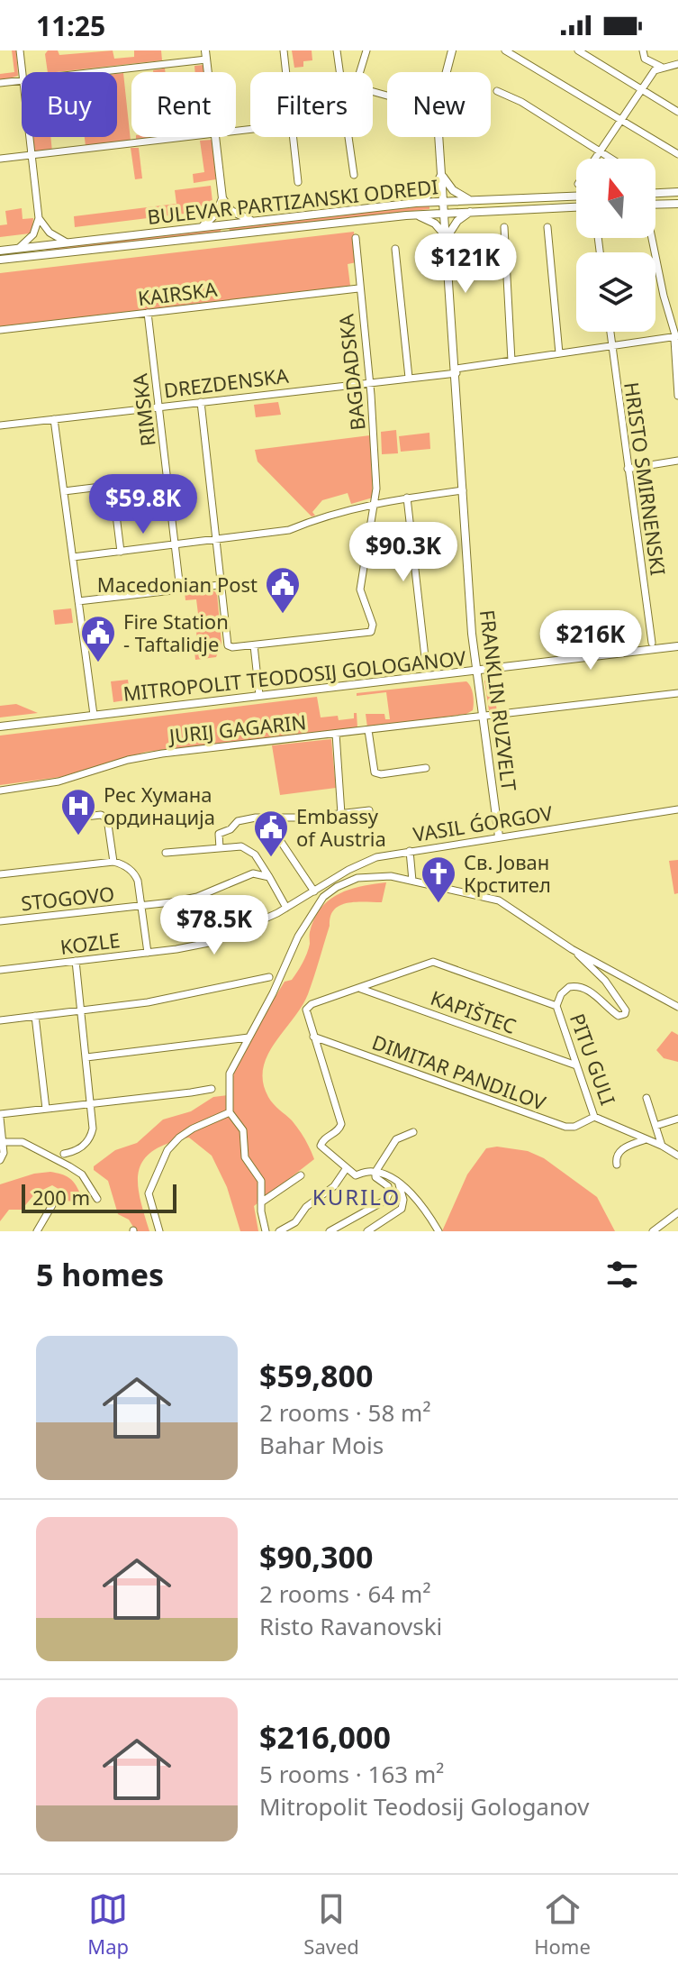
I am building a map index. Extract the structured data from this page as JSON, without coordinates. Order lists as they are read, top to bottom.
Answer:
{
  "streets": {
    "street": [
      "BULEVAR PARTIZANSKI ODREDI",
      "KAIRSKA",
      "BAGDADSKA",
      "DREZDENSKA",
      "RIMSKA",
      "HRISTO SMIRNENSKI",
      "MITROPOLIT TEODOSIJ GOLOGANOV",
      "FRANKLIN RUZVELT",
      "JURIJ GAGARIN",
      "VASIL ǴORGOV",
      "STOGOVO",
      "KOZLE",
      "KAPIŠTEC",
      "PITU GULI",
      "DIMITAR PANDILOV"
    ]
  },
  "crossings": [
    ["BULEVAR PARTIZANSKI ODREDI", "FRANKLIN RUZVELT"],
    ["KAIRSKA", "BAGDADSKA"],
    ["KAIRSKA", "RIMSKA"],
    ["BAGDADSKA", "DREZDENSKA"],
    ["DREZDENSKA", "RIMSKA"],
    ["DREZDENSKA", "HRISTO SMIRNENSKI"],
    ["DREZDENSKA", "FRANKLIN RUZVELT"],
    ["MITROPOLIT TEODOSIJ GOLOGANOV", "FRANKLIN RUZVELT"],
    ["FRANKLIN RUZVELT", "JURIJ GAGARIN"],
    ["FRANKLIN RUZVELT", "VASIL ǴORGOV"],
    ["VASIL ǴORGOV", "KOZLE"],
    ["KAPIŠTEC", "PITU GULI"],
    ["PITU GULI", "DIMITAR PANDILOV"]
  ],
  "districts": ["KURILO"],
  "places": {
    "public building": ["Macedonian Post", "Fire Station - Taftalidje", "Embassy of Austria"],
    "hospital": ["Рес Хумана ординација"],
    "church": ["Св. Јован Крстител"]
  },
  "scale_bar": "200 m",
  "north": "top",
  "page": {
    "status": "11:25",
    "chip": [
      "Buy",
      "Rent",
      "Filters",
      "New"
    ],
    "price": [
      "$121K",
      "$59.8K",
      "$90.3K",
      "$216K",
      "$78.5K"
    ],
    "scale": "200 m",
    "heading": "5 homes",
    "list": [
      {
        "name": "$59,800",
        "note": "2 rooms · 58 m² · Bahar Mois"
      },
      {
        "name": "$90,300",
        "note": "2 rooms · 64 m² · Risto Ravanovski"
      },
      {
        "name": "$216,000",
        "note": "5 rooms · 163 m² · Mitropolit Teodosij Gologanov"
      }
    ],
    "tabs": ["Map", "Saved", "Home"]
  }
}
